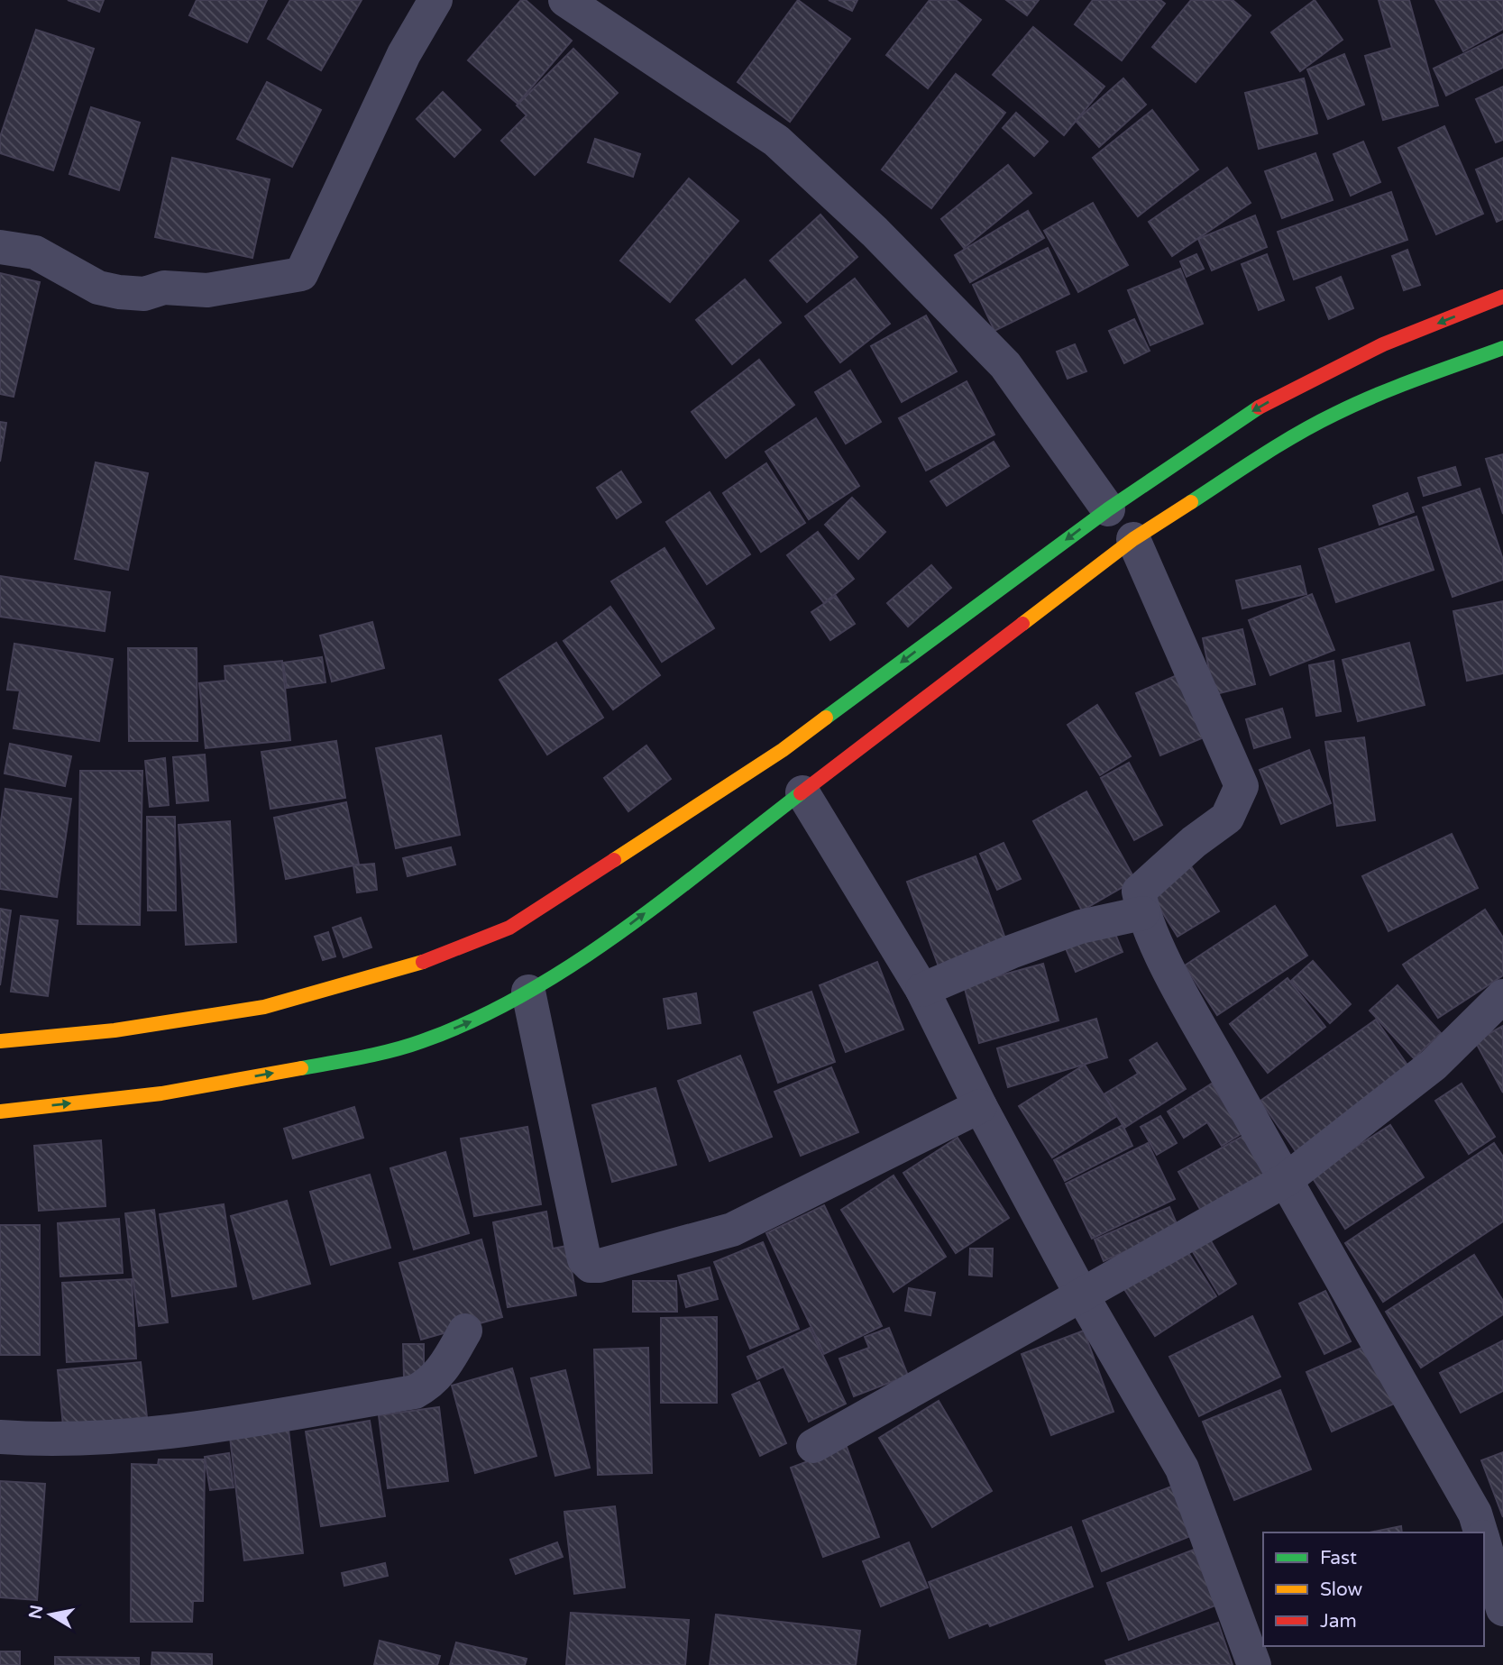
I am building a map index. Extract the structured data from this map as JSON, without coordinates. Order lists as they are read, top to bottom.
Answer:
{
  "legend": ["Fast", "Slow", "Jam"],
  "north": "left"
}
